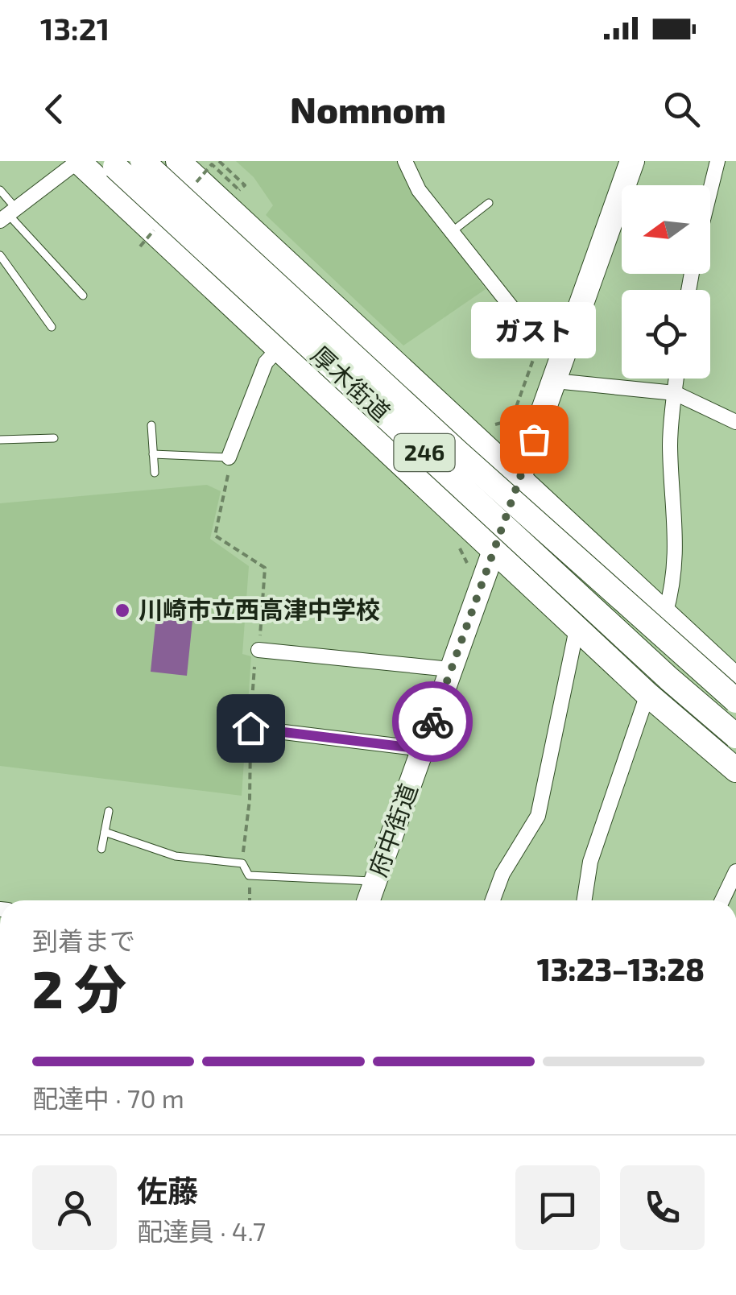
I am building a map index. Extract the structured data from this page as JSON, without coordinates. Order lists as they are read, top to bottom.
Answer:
{
  "streets": {
    "highway": ["厚木街道", "246", "府中街道"]
  },
  "crossings": [
    ["246", "府中街道"]
  ],
  "places": ["ガスト", "川崎市立西高津中学校"],
  "north": "left",
  "page": {
    "status": "13:21",
    "header": "Nomnom",
    "bubble": "ガスト",
    "heading": ["2 分", "到着まで", "13:23–13:28"],
    "panel": ["佐藤", "配達員 · 4.7"],
    "bar": "配達中 · 70 m"
  }
}
